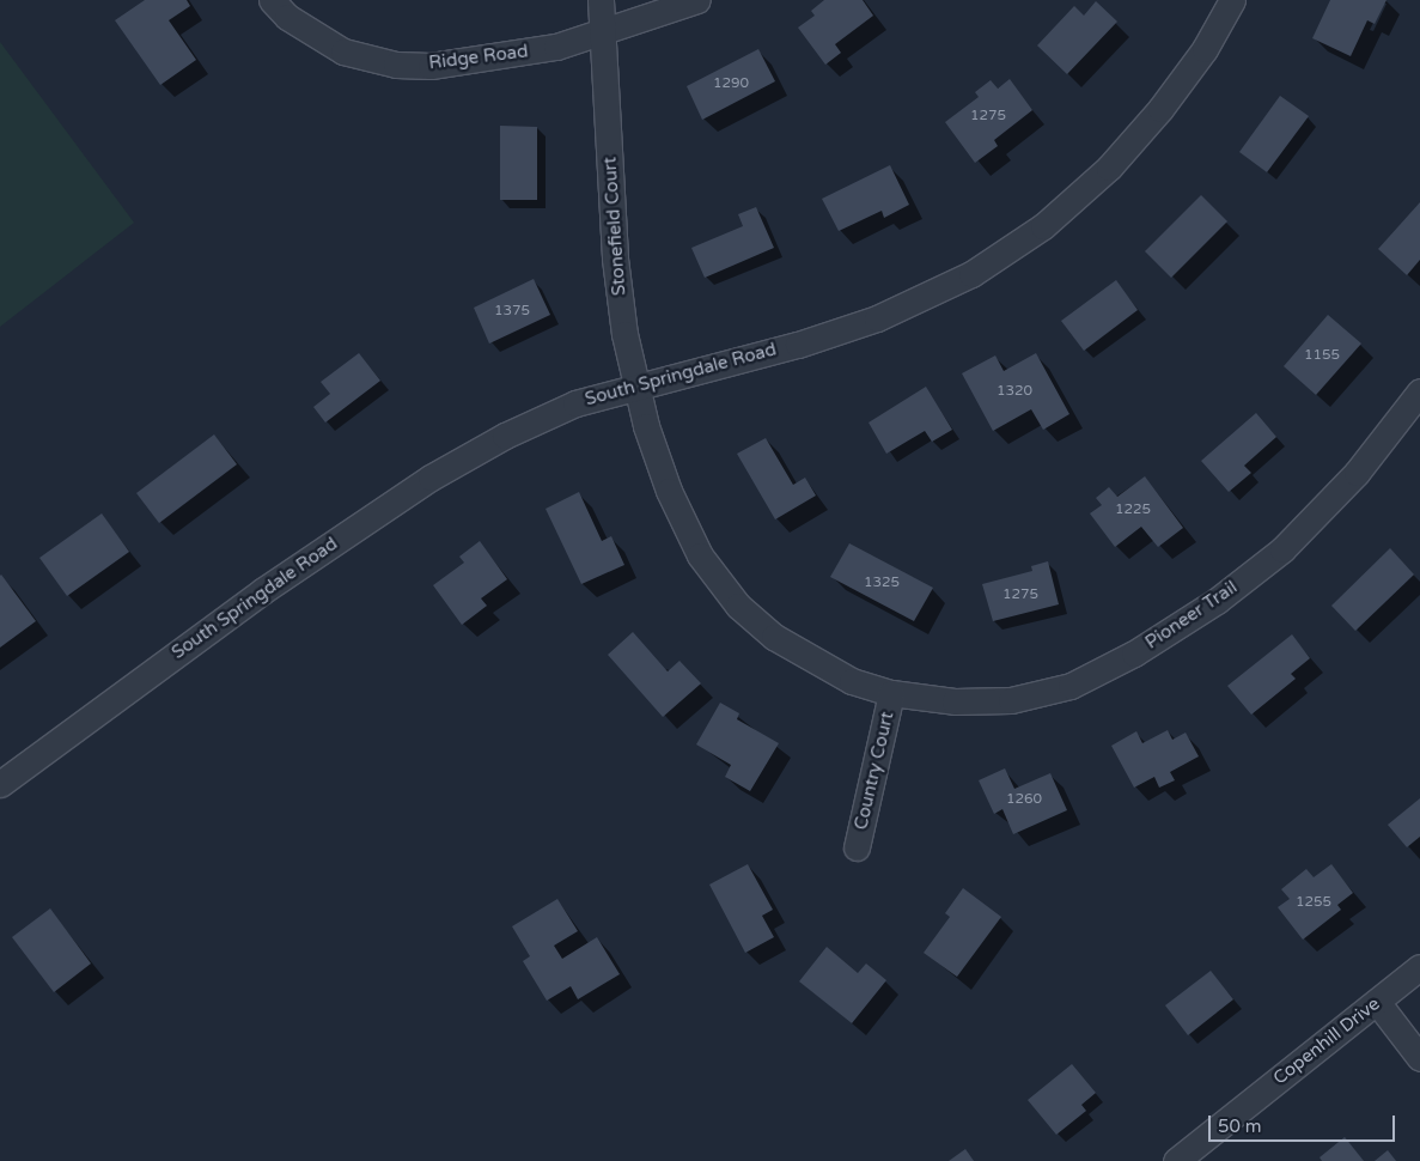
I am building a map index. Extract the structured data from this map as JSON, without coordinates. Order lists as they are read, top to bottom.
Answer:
{
  "streets": {
    "street": [
      "Ridge Road",
      "Stonefield Court",
      "South Springdale Road",
      "Pioneer Trail",
      "Country Court",
      "Copenhill Drive"
    ]
  },
  "crossings": [
    ["Ridge Road", "Stonefield Court"],
    ["Stonefield Court", "South Springdale Road"],
    ["Stonefield Court", "Pioneer Trail"],
    ["Stonefield Court", "Country Court"],
    ["Pioneer Trail", "Country Court"]
  ],
  "house_numbers": [
    "1290",
    "1275",
    "1375",
    "1155",
    "1320",
    "1225",
    "1325",
    "1275",
    "1260",
    "1255"
  ],
  "scale_bar": "50 m"
}
